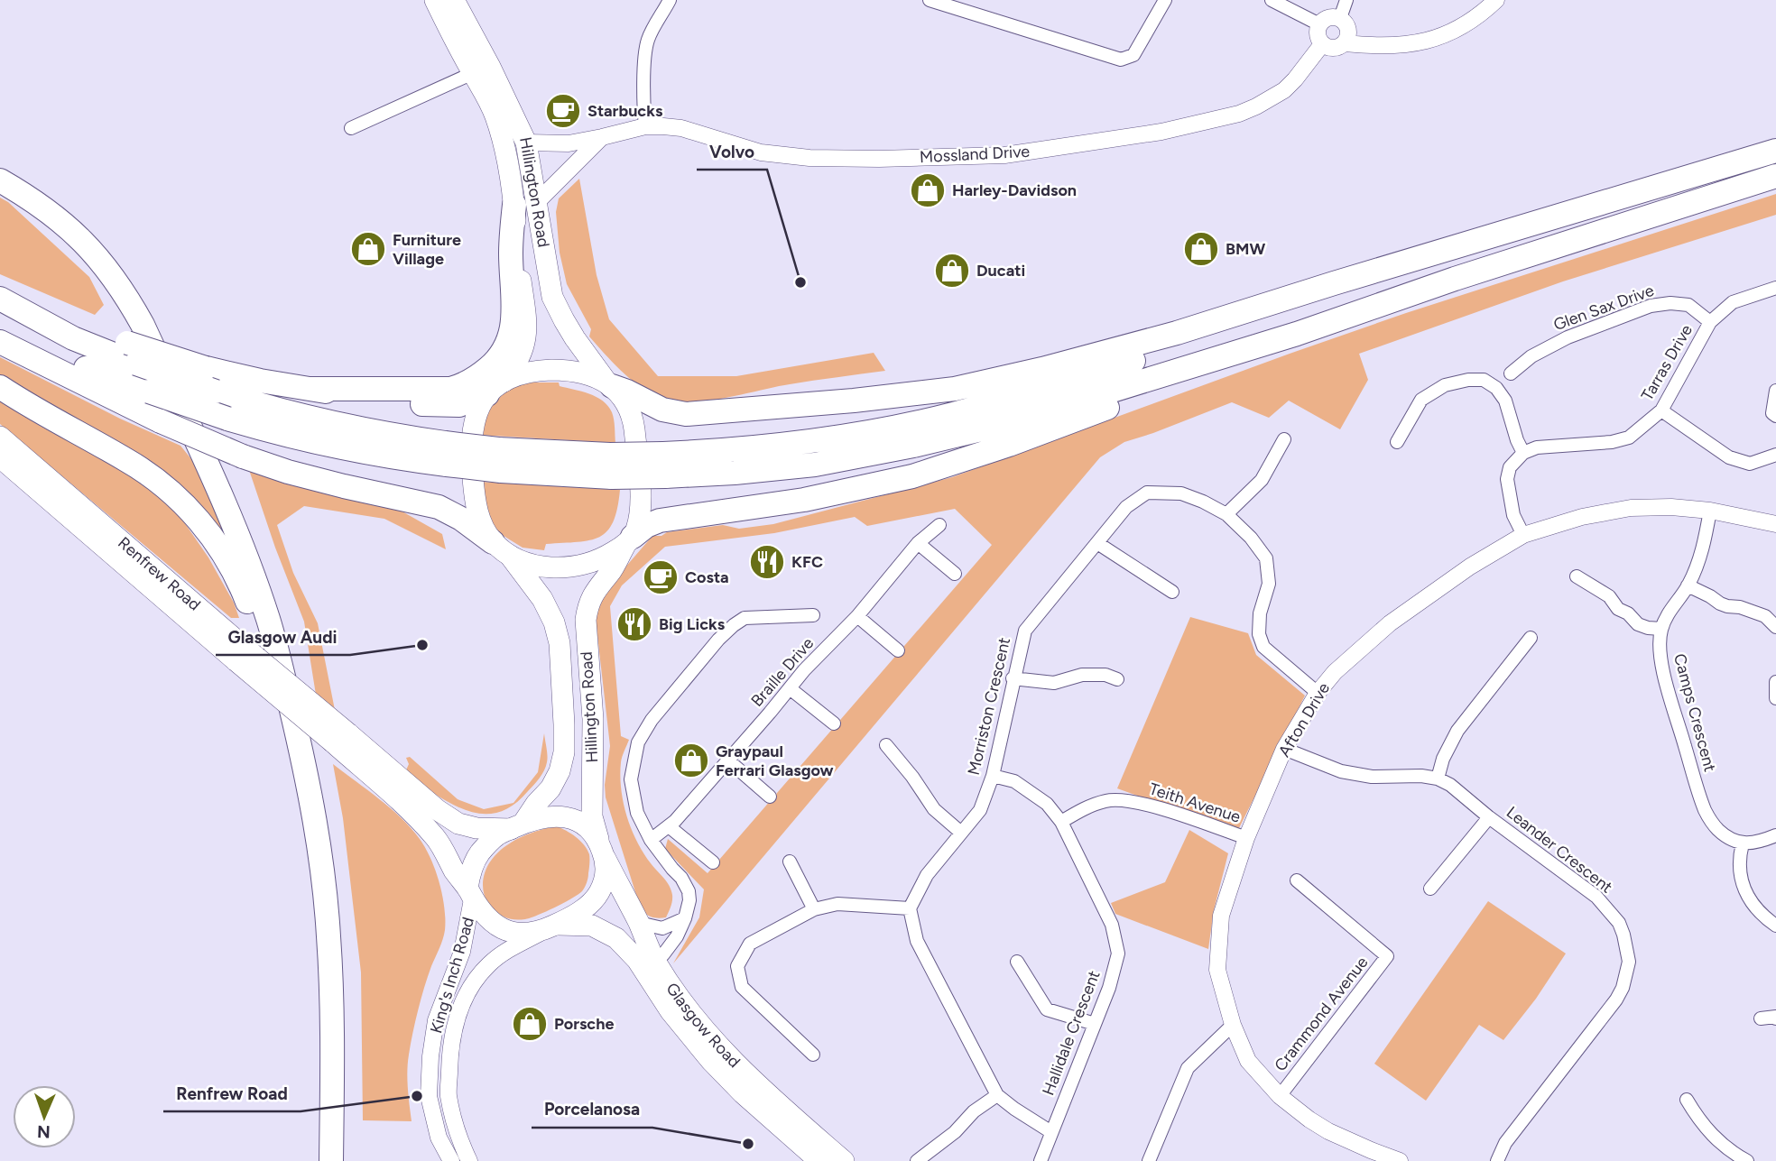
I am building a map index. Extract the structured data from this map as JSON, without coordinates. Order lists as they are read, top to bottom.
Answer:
{
  "streets": {
    "main road": ["Hillington Road", "Renfrew Road", "Glasgow Road"],
    "street": [
      "Mossland Drive",
      "Glen Sax Drive",
      "Tarras Drive",
      "Braille Drive",
      "Morriston Crescent",
      "Camps Crescent",
      "Afton Drive",
      "Teith Avenue",
      "Leander Crescent",
      "King's Inch Road",
      "Crammond Avenue",
      "Hallidale Crescent"
    ]
  },
  "crossings": [
    ["Mossland Drive", "Hillington Road"],
    ["Hillington Road", "King's Inch Road"],
    ["Hillington Road", "Glasgow Road"],
    ["Glen Sax Drive", "Tarras Drive"],
    ["Morriston Crescent", "Afton Drive"],
    ["Morriston Crescent", "Hallidale Crescent"],
    ["Camps Crescent", "Afton Drive"],
    ["Afton Drive", "Teith Avenue"],
    ["Afton Drive", "Leander Crescent"],
    ["Afton Drive", "Crammond Avenue"],
    ["Teith Avenue", "Hallidale Crescent"],
    ["King's Inch Road", "Glasgow Road"]
  ],
  "places": {
    "cafe": ["Starbucks", "Costa"],
    "shop": [
      "Harley-Davidson",
      "Furniture Village",
      "BMW",
      "Ducati",
      "Graypaul Ferrari Glasgow",
      "Porsche"
    ],
    "other": [
      "Volvo",
      "Glasgow Audi",
      "Renfrew Road",
      "Porcelanosa"
    ],
    "restaurant": ["KFC", "Big Licks"]
  },
  "north": "bottom"
}
